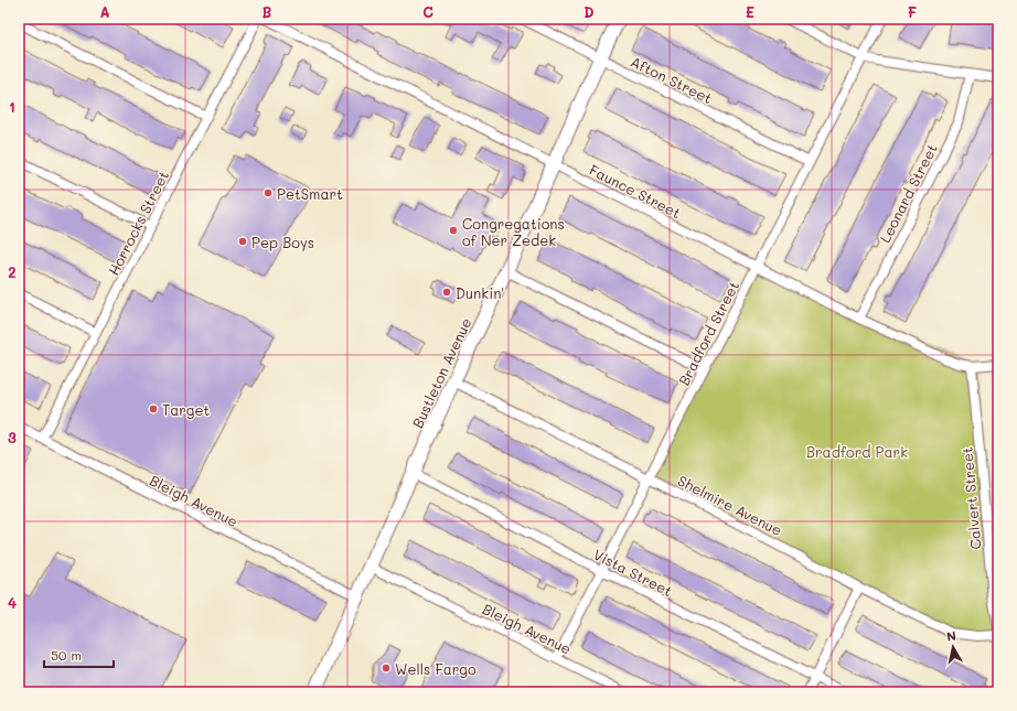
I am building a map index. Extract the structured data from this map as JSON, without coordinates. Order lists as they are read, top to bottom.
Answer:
{
  "streets": {
    "main road": ["Bustleton Avenue"],
    "street": [
      "Afton Street",
      "Faunce Street",
      "Leonard Street",
      "Horrocks Street",
      "Bradford Street",
      "Calvert Street",
      "Bleigh Avenue",
      "Shelmire Avenue",
      "Vista Street"
    ]
  },
  "crossings": [
    ["Afton Street", "Bradford Street"],
    ["Afton Street", "Bustleton Avenue"],
    ["Faunce Street", "Leonard Street"],
    ["Faunce Street", "Bradford Street"],
    ["Faunce Street", "Bustleton Avenue"],
    ["Faunce Street", "Calvert Street"],
    ["Horrocks Street", "Bleigh Avenue"],
    ["Bradford Street", "Bleigh Avenue"],
    ["Bradford Street", "Shelmire Avenue"],
    ["Bradford Street", "Vista Street"],
    ["Bustleton Avenue", "Bleigh Avenue"],
    ["Bustleton Avenue", "Shelmire Avenue"],
    ["Bustleton Avenue", "Vista Street"]
  ],
  "parks": ["Bradford Park"],
  "places": [
    "PetSmart",
    "Congregations of Ner Zedek",
    "Pep Boys",
    "Dunkin'",
    "Target",
    "Wells Fargo"
  ],
  "scale_bar": "50 m",
  "north": "top",
  "grid": {
    "columns": [
      "A",
      "B",
      "C",
      "D",
      "E",
      "F"
    ],
    "rows": [
      "1",
      "2",
      "3",
      "4"
    ]
  }
}
